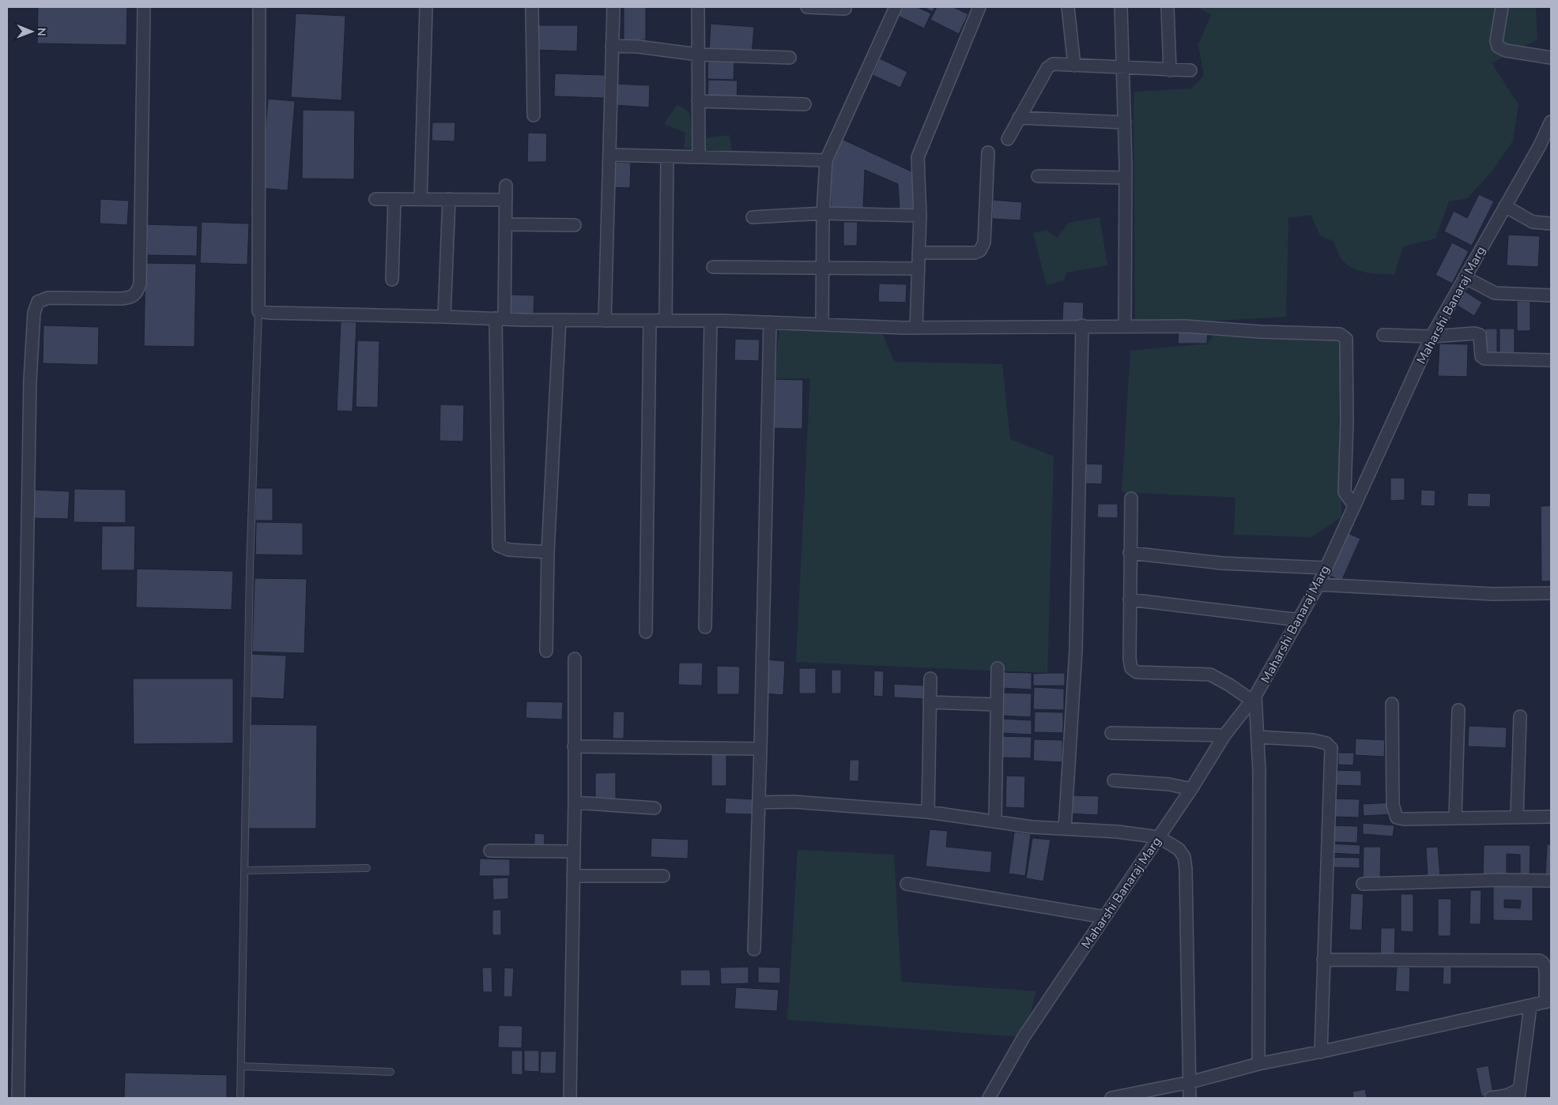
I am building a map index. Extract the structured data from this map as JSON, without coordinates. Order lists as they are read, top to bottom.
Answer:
{
  "streets": {
    "street": ["Maharshi Banaraj Marg"]
  },
  "north": "right"
}
